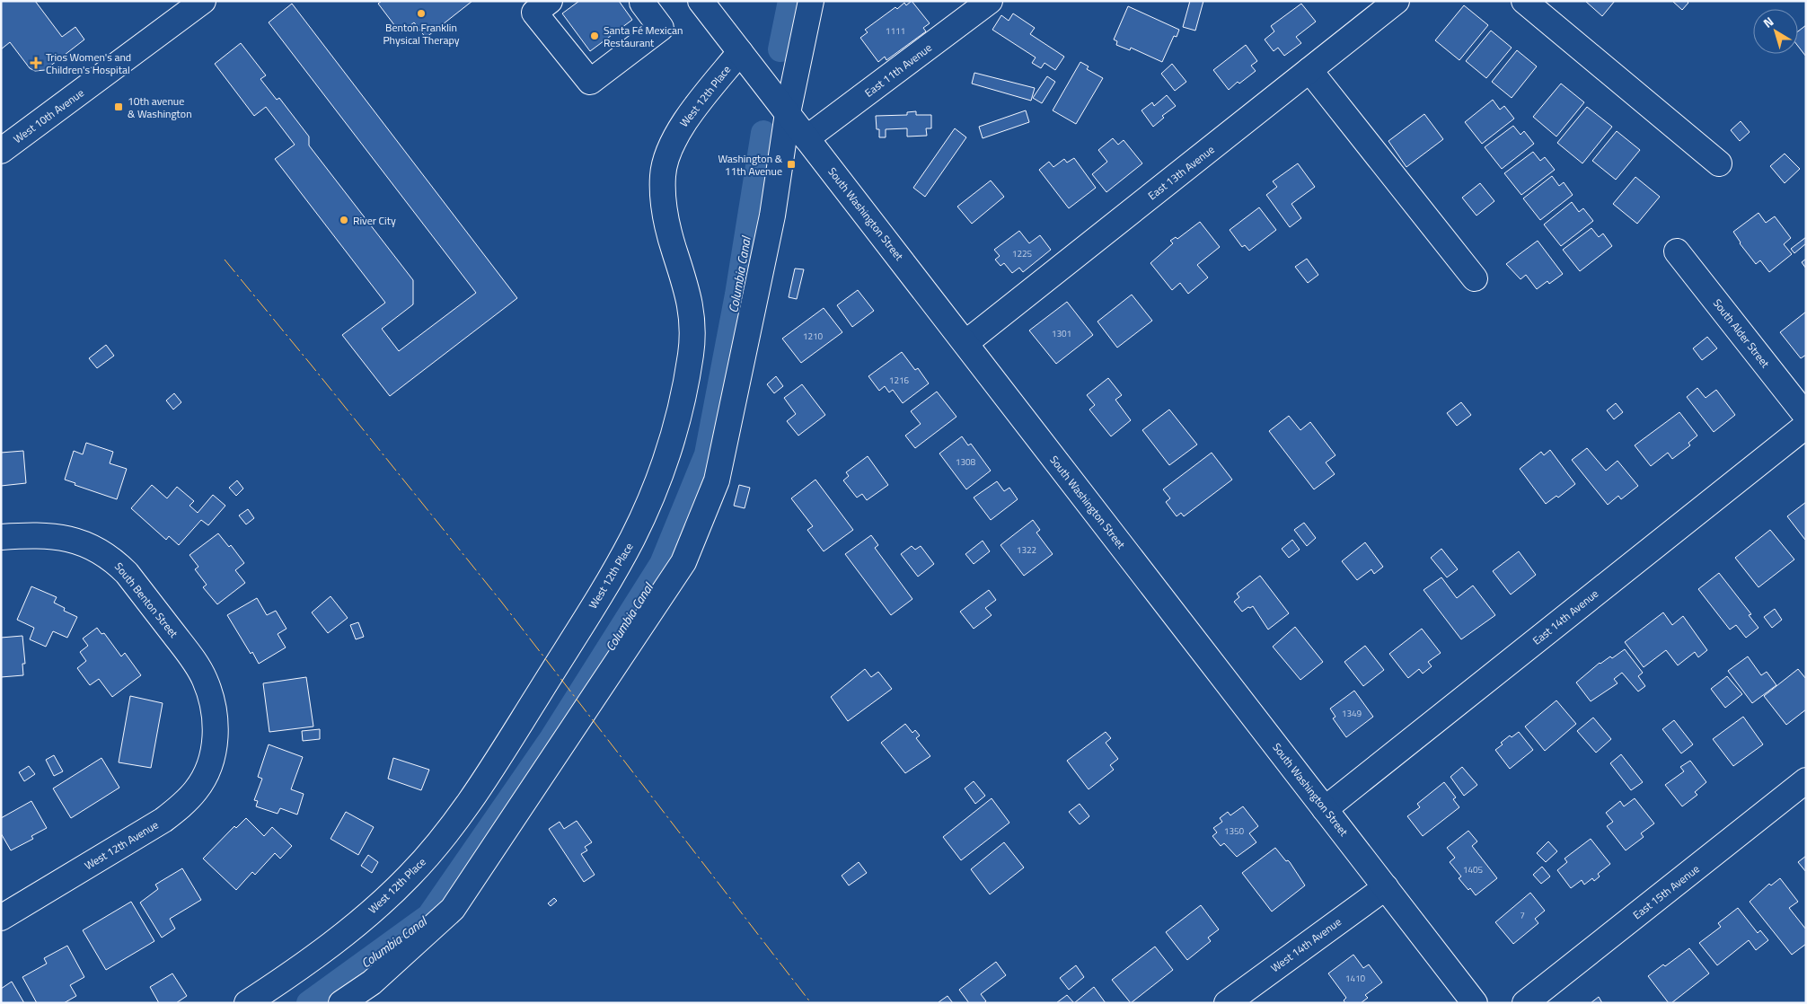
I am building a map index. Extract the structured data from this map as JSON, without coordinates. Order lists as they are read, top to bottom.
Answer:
{
  "streets": {
    "street": [
      "East 11th Avenue",
      "West 12th Place",
      "West 10th Avenue",
      "East 13th Avenue",
      "South Washington Street",
      "South Alder Street",
      "South Benton Street",
      "East 14th Avenue",
      "West 12th Avenue",
      "East 15th Avenue",
      "West 14th Avenue"
    ]
  },
  "crossings": [
    ["East 11th Avenue", "South Washington Street"],
    ["West 12th Place", "South Washington Street"],
    ["East 13th Avenue", "South Washington Street"],
    ["South Washington Street", "East 14th Avenue"],
    ["South Washington Street", "West 14th Avenue"],
    ["South Benton Street", "West 12th Avenue"]
  ],
  "water": ["Columbia Canal"],
  "places": {
    "other": ["Benton Franklin Physical Therapy", "Santa Fé Mexican Restaurant", "River City"],
    "health": ["Trios Women's and Children's Hospital"],
    "transit": ["10th avenue & Washington", "Washington & 11th Avenue"]
  },
  "house_numbers": [
    "1111",
    "1225",
    "1301",
    "1210",
    "1216",
    "1308",
    "1322",
    "1349",
    "1350",
    "1405",
    "7",
    "1410"
  ],
  "north": "top left"
}
